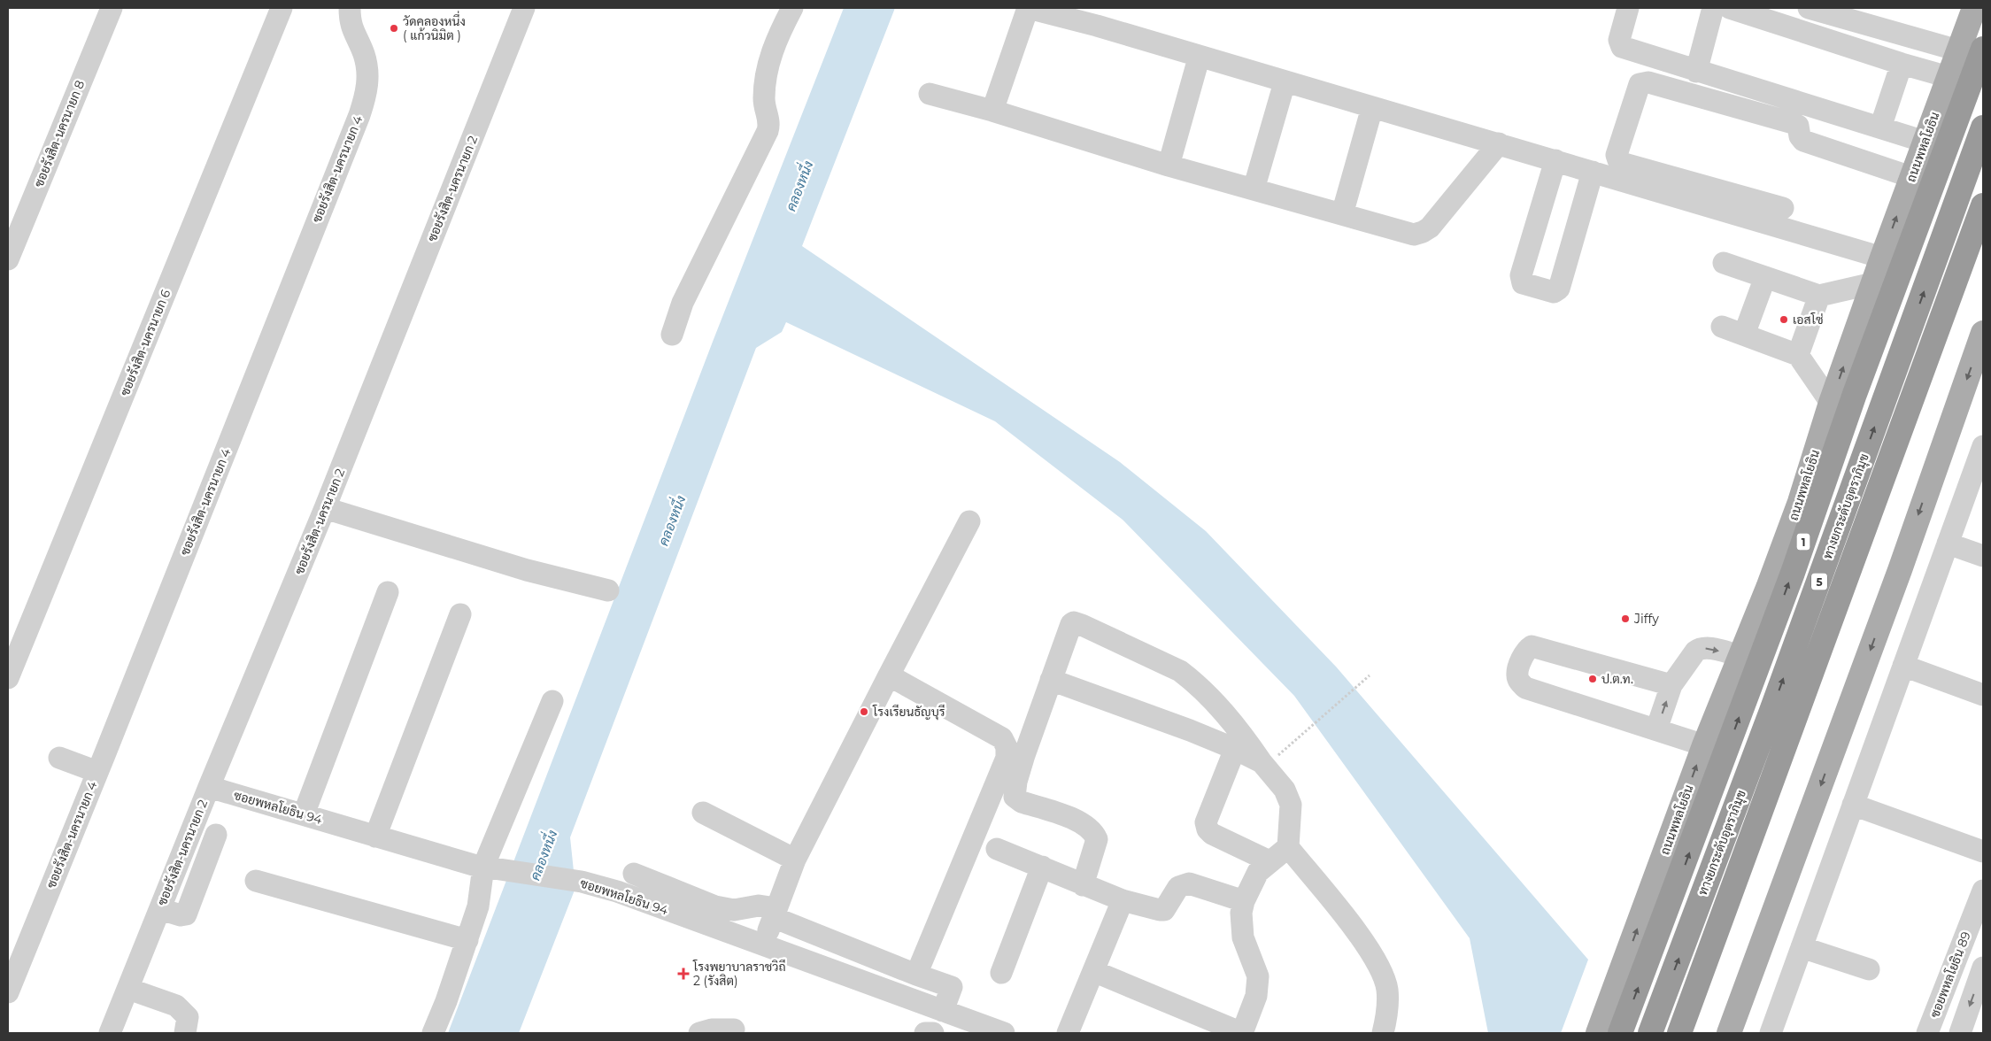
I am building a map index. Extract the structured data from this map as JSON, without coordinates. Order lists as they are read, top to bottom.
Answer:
{
  "streets": {
    "highway": [
      "ถนนพหลโยธิน",
      "ทางยกระดับอุตราภิมุข",
      "1",
      "5"
    ],
    "street": [
      "ซอยรังสิต-นครนายก 8",
      "ซอยรังสิต-นครนายก 4",
      "ซอยรังสิต-นครนายก 2",
      "ซอยรังสิต-นครนายก 6",
      "ซอยพหลโยธิน 94",
      "ซอยพหลโยธิน 89"
    ]
  },
  "crossings": [
    ["ซอยรังสิต-นครนายก 2", "ซอยพหลโยธิน 94"]
  ],
  "water": ["คลองหนึ่ง"],
  "places": {
    "other": [
      "วัดคลองหนึ่ง ( แก้วนิมิต )",
      "เอสโซ่",
      "Jiffy",
      "ป.ต.ท.",
      "โรงเรียนธัญบุรี"
    ],
    "health": ["โรงพยาบาลราชวิถี 2 (รังสิต)"]
  }
}
